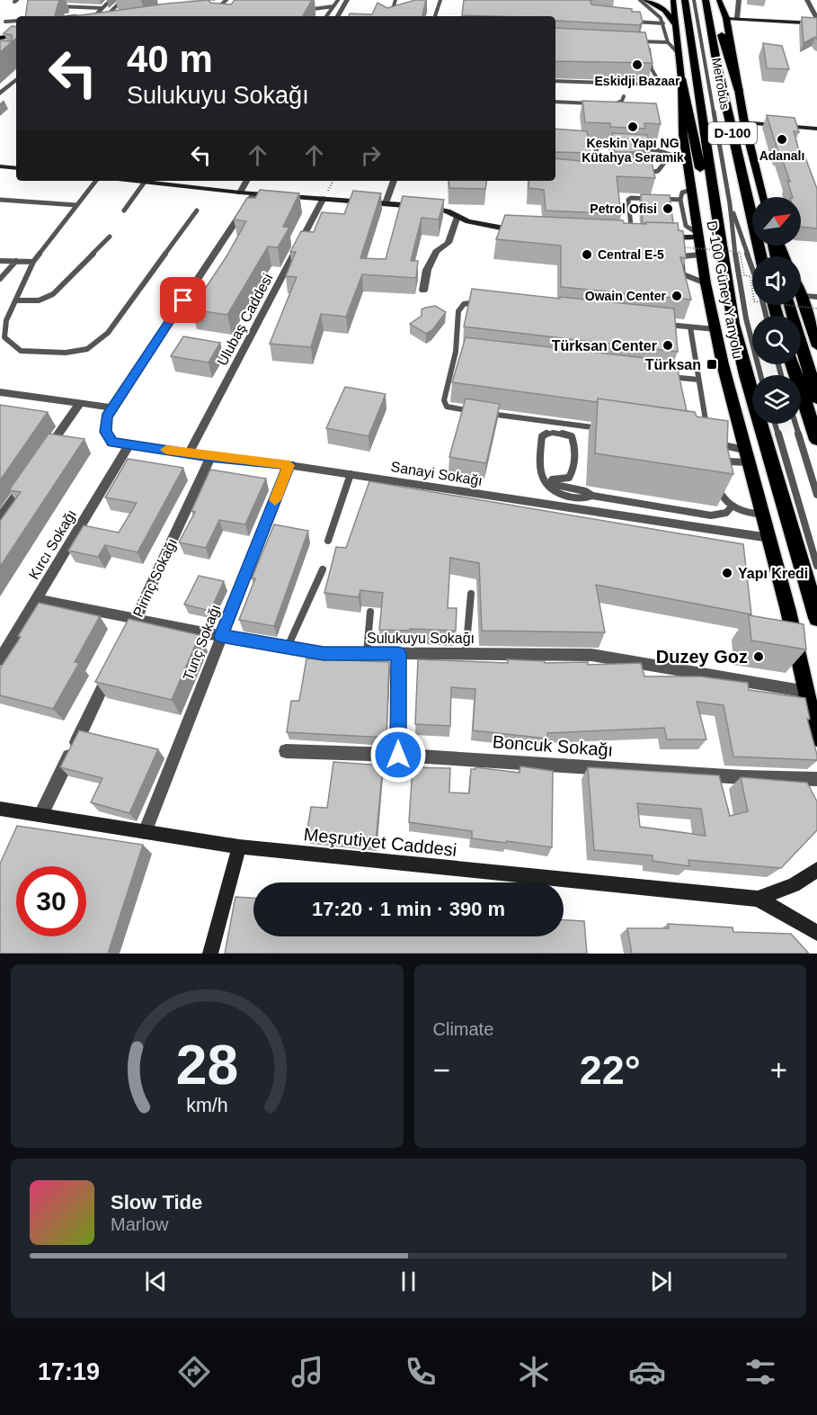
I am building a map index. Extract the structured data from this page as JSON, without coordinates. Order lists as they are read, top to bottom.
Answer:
{
  "streets": {
    "highway": ["D-100"],
    "main road": ["D-100 Güney Yanyolu", "Meşrutiyet Caddesi"],
    "street": [
      "Ulubaş Caddesi",
      "Sanayi Sokağı",
      "Kırcı Sokağı",
      "Pirinç Sokağı",
      "Sulukuyu Sokağı",
      "Tunç Sokağı",
      "Boncuk Sokağı"
    ],
    "lane": ["Metrobüs"]
  },
  "crossings": [
    ["D-100 Güney Yanyolu", "Sanayi Sokağı"],
    ["D-100 Güney Yanyolu", "Sulukuyu Sokağı"],
    ["Ulubaş Caddesi", "Sanayi Sokağı"],
    ["Sanayi Sokağı", "Kırcı Sokağı"],
    ["Sanayi Sokağı", "Pirinç Sokağı"],
    ["Sanayi Sokağı", "Tunç Sokağı"],
    ["Kırcı Sokağı", "Sulukuyu Sokağı"],
    ["Pirinç Sokağı", "Sulukuyu Sokağı"],
    ["Sulukuyu Sokağı", "Tunç Sokağı"],
    ["Tunç Sokağı", "Meşrutiyet Caddesi"]
  ],
  "places": {
    "other": [
      "Eskidji Bazaar",
      "Keskin Yapı NG Kütahya Seramik",
      "Adanalı",
      "Petrol Ofisi",
      "Central E-5",
      "Owain Center",
      "Türksan Center",
      "Yapı Kredi",
      "Duzey Goz"
    ],
    "transit": ["Türksan"]
  },
  "north": "top right",
  "page": {
    "turn": ["40 m", "Sulukuyu Sokağı"],
    "limit": "30",
    "trip": "17:20 · 1 min · 390 m",
    "tile": "Climate",
    "heat": ["−", "22°", "+"],
    "song": ["Slow Tide", "Marlow"],
    "tabs": "17:19",
    "gauge": ["28", "km/h"]
  }
}
